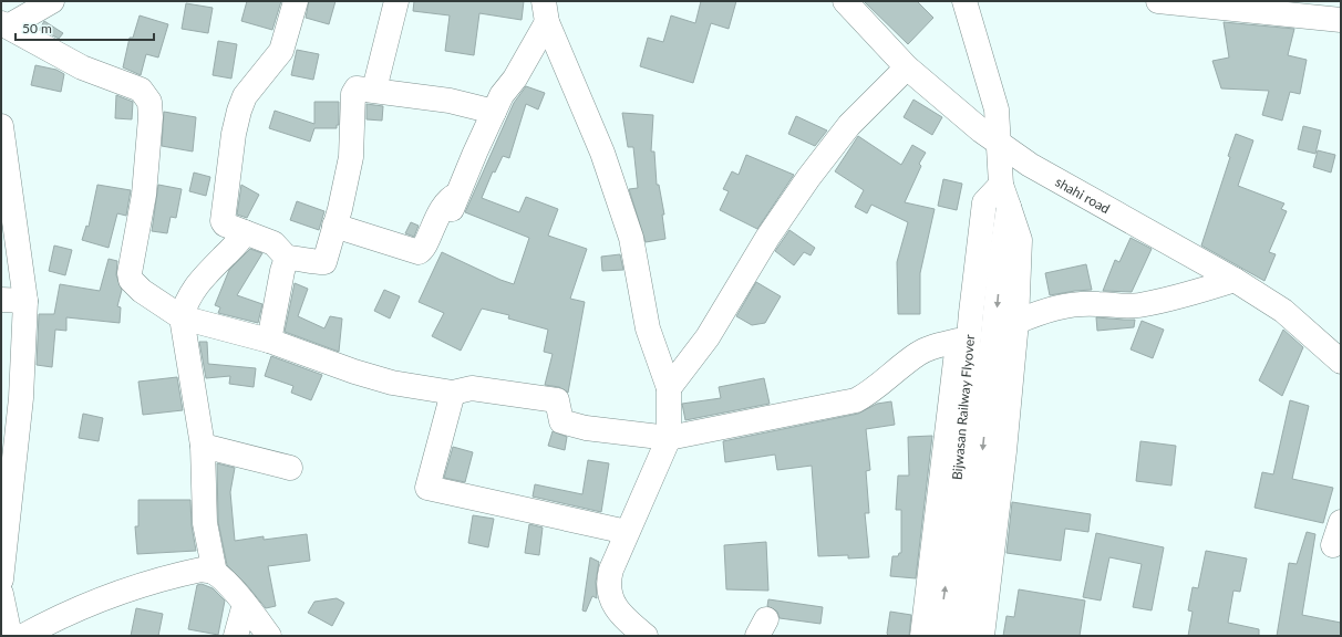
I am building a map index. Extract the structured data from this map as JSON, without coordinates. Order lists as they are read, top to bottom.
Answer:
{
  "streets": {
    "street": ["shahi road", "Bijwasan Railway Flyover"]
  },
  "crossings": [
    ["shahi road", "Bijwasan Railway Flyover"]
  ],
  "scale_bar": "50 m"
}
